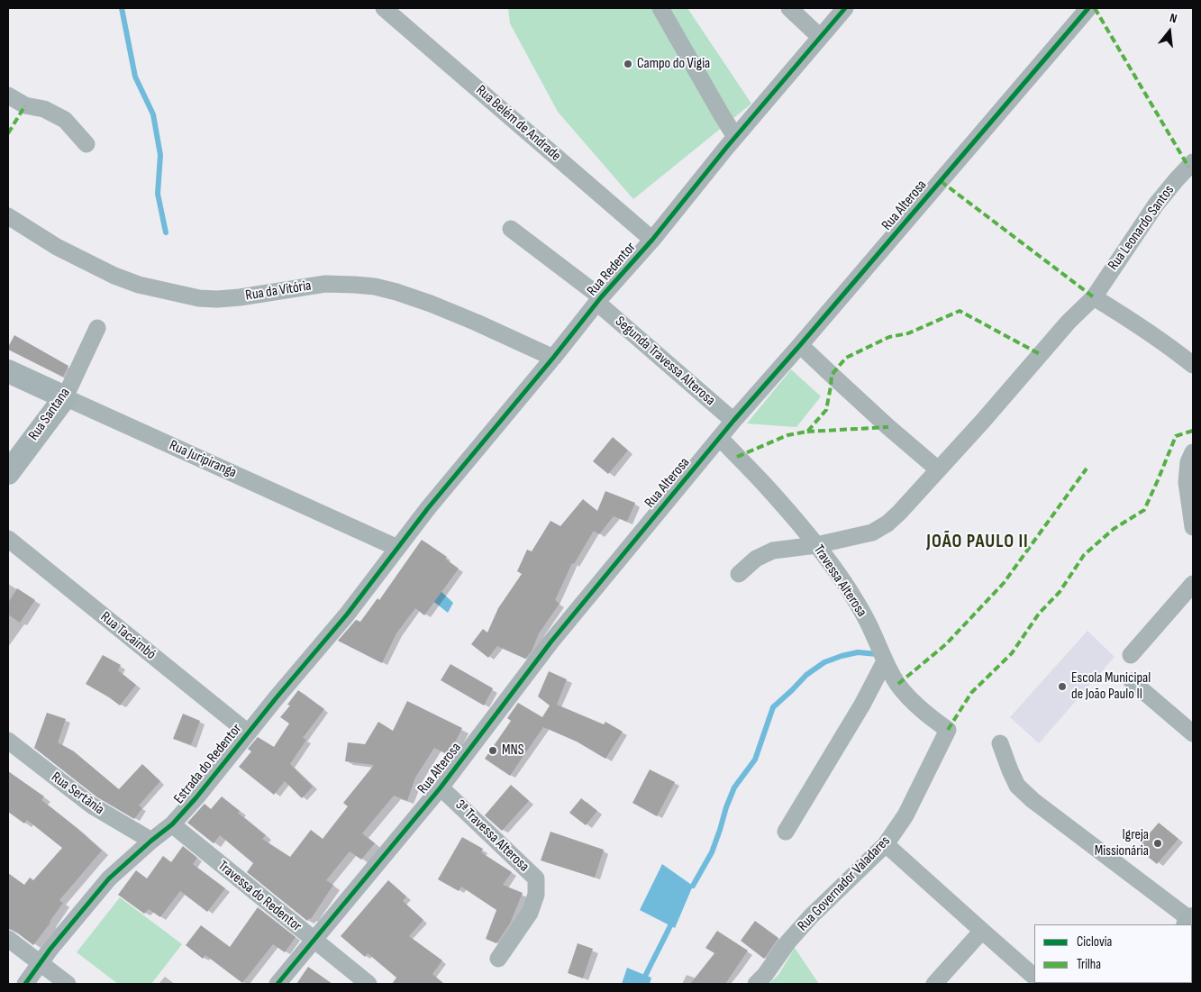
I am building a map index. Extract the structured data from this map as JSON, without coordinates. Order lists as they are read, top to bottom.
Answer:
{
  "streets": {
    "street": [
      "Rua Belém de Andrade",
      "Rua Alterosa",
      "Rua Leonardo Santos",
      "Rua Redentor",
      "Rua da Vitória",
      "Segunda Travessa Alterosa",
      "Rua Santana",
      "Rua Juripiranga",
      "Travessa Alterosa",
      "Rua Tacaimbó",
      "Estrada do Redentor",
      "Rua Sertânia",
      "3ª Travessa Alterosa",
      "Rua Governador Valadares",
      "Travessa do Redentor"
    ]
  },
  "crossings": [
    ["Rua Belém de Andrade", "Rua Redentor"],
    ["Rua Alterosa", "Segunda Travessa Alterosa"],
    ["Rua Alterosa", "Travessa Alterosa"],
    ["Rua Alterosa", "3ª Travessa Alterosa"],
    ["Rua Alterosa", "Travessa do Redentor"],
    ["Rua Leonardo Santos", "Travessa Alterosa"],
    ["Rua Redentor", "Rua da Vitória"],
    ["Rua Redentor", "Segunda Travessa Alterosa"],
    ["Rua Redentor", "Rua Juripiranga"],
    ["Rua Redentor", "Estrada do Redentor"],
    ["Rua Santana", "Rua Juripiranga"],
    ["Rua Juripiranga", "Estrada do Redentor"],
    ["Travessa Alterosa", "Rua Governador Valadares"],
    ["Rua Tacaimbó", "Estrada do Redentor"],
    ["Estrada do Redentor", "Rua Sertânia"],
    ["Estrada do Redentor", "Travessa do Redentor"]
  ],
  "districts": ["JOÃO PAULO II"],
  "places": [
    "Campo do Vigia",
    "Escola Municipal de João Paulo II",
    "MNS",
    "Igreja Missionária"
  ],
  "legend": ["Ciclovia", "Trilha"],
  "north": "top"
}
